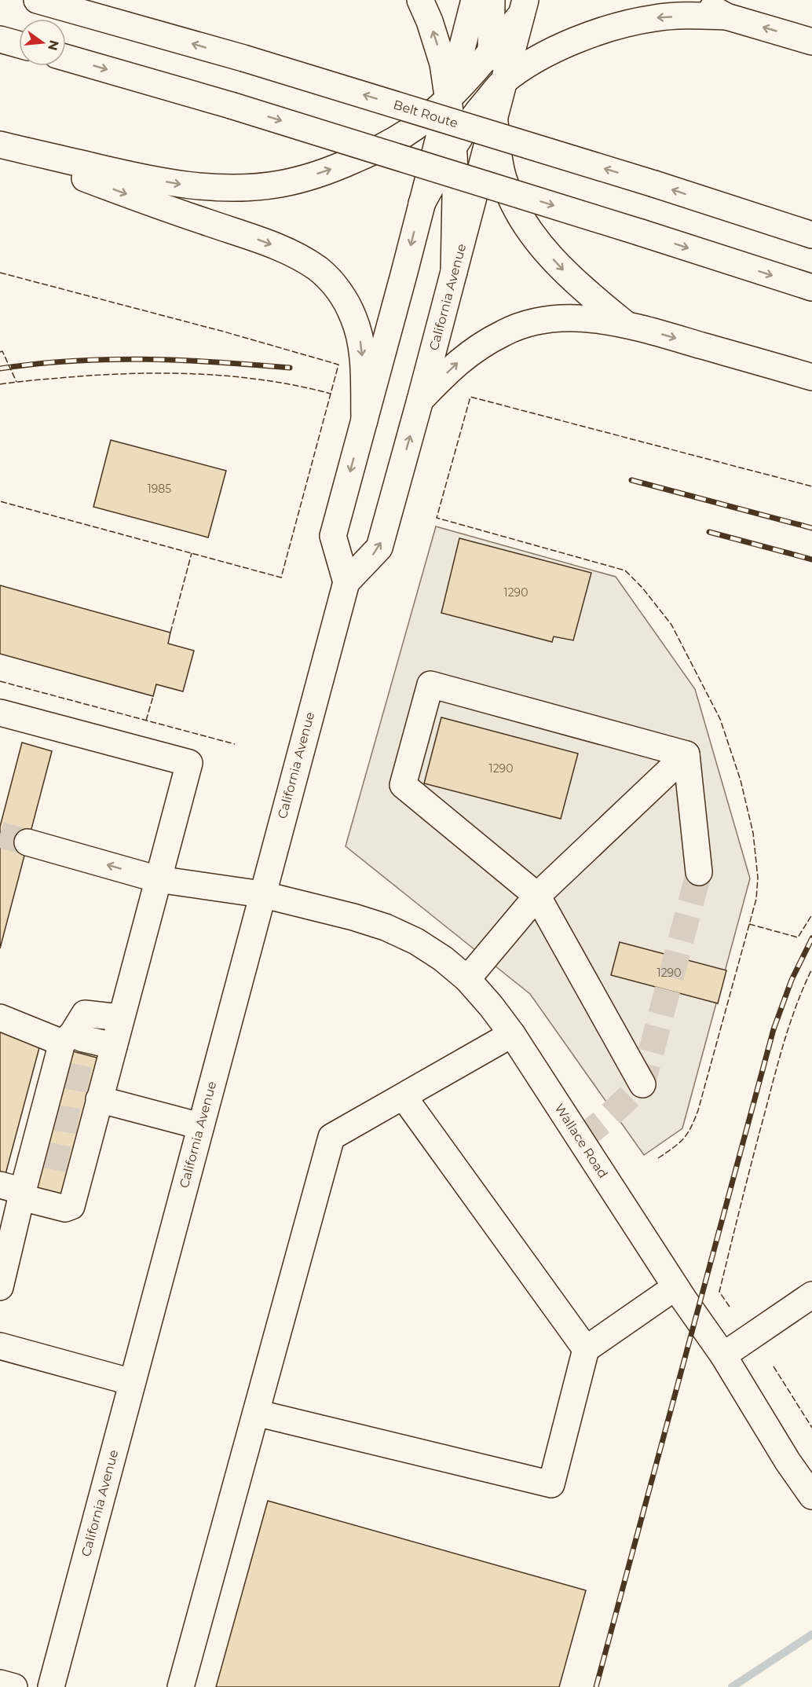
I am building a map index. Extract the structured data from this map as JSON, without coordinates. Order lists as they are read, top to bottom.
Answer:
{
  "streets": {
    "main road": ["Belt Route", "California Avenue", "Wallace Road"]
  },
  "crossings": [
    ["California Avenue", "Wallace Road"]
  ],
  "house_numbers": [
    "1985",
    "1290",
    "1290",
    "1290"
  ],
  "north": "right"
}
